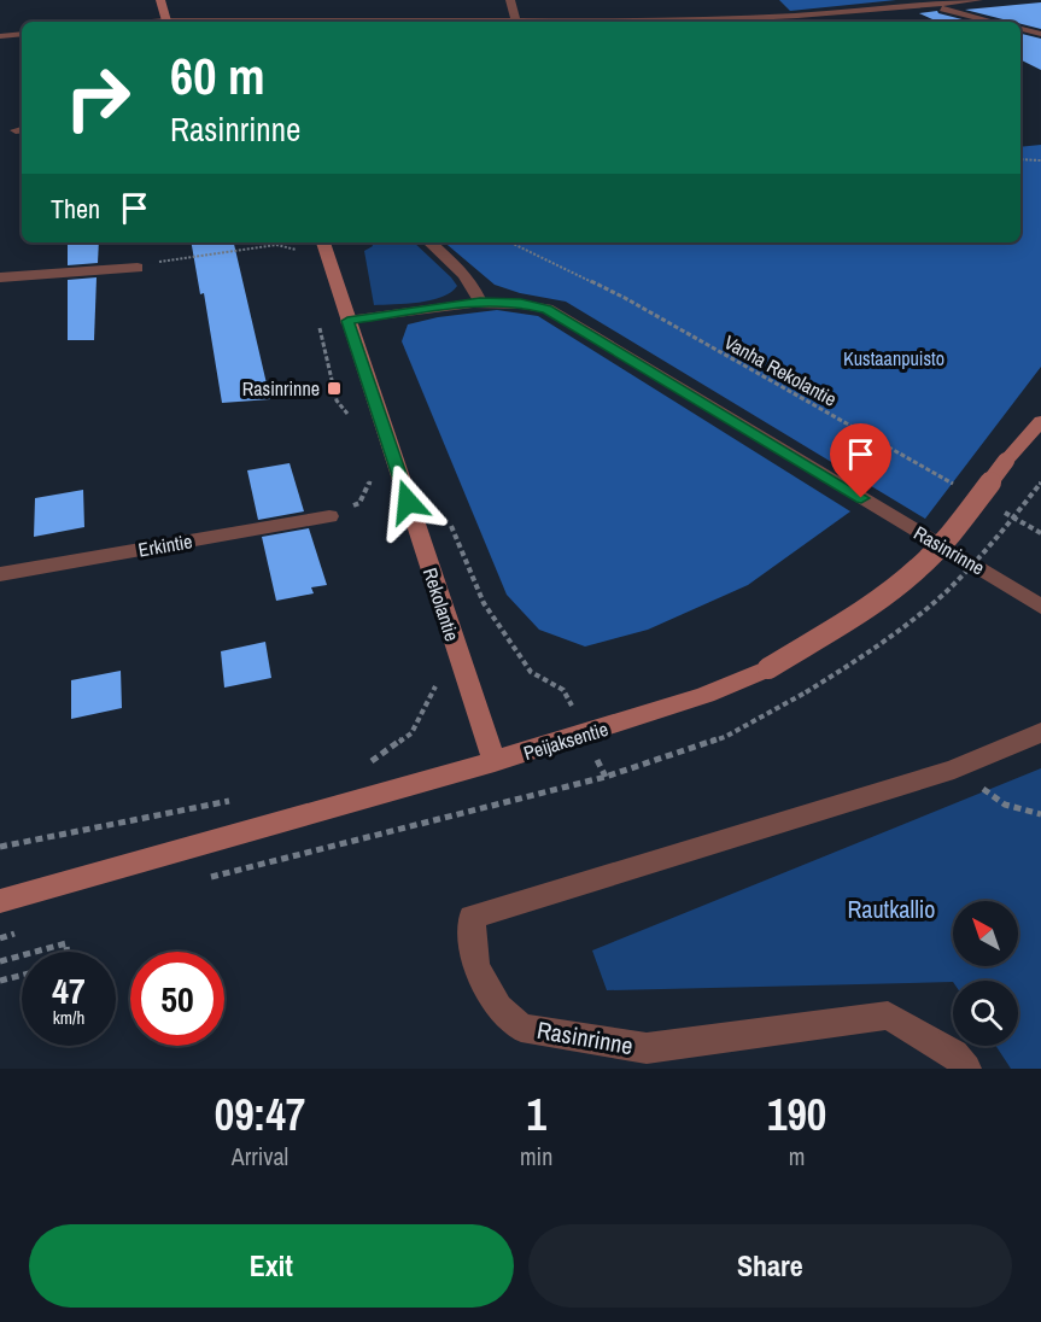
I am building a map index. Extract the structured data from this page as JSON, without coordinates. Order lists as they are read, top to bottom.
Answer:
{
  "streets": {
    "main road": ["Rekolantie", "Peijaksentie"],
    "street": ["Erkintie", "Rasinrinne"],
    "path": ["Vanha Rekolantie"]
  },
  "crossings": [
    ["Rasinrinne", "Rekolantie"],
    ["Rekolantie", "Peijaksentie"]
  ],
  "parks": ["Kustaanpuisto", "Rautkallio"],
  "places": {
    "transit": ["Rasinrinne"]
  },
  "north": "top left",
  "page": {
    "turn": ["60 m", "Rasinrinne"],
    "then": "Then",
    "speed": "47 km/h",
    "limit": "50",
    "eta": [
      "09:47",
      "Arrival",
      "1",
      "min",
      "190",
      "m"
    ],
    "buttons": ["Exit", "Share"]
  }
}
